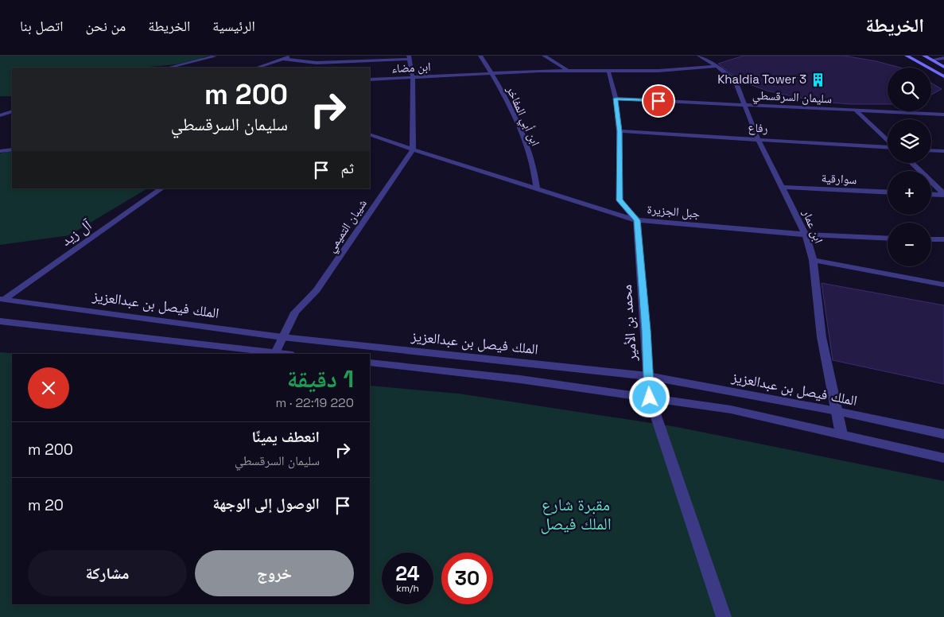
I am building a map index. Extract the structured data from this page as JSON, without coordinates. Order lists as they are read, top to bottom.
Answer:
{
  "streets": {
    "street": [
      "ابن مضاء",
      "سليمان السرقسطي",
      "ابن أبي المفاخر",
      "رفاع",
      "سوارقية",
      "جبل الجزيرة",
      "شيبان التميمي",
      "ابن عمار",
      "آل زيد",
      "الملك فيصل بن عبدالعزيز",
      "محمد بن الأمير"
    ]
  },
  "crossings": [
    ["ابن مضاء", "ابن أبي المفاخر"],
    ["ابن مضاء", "ابن عمار"],
    ["سليمان السرقسطي", "ابن عمار"],
    ["ابن أبي المفاخر", "جبل الجزيرة"],
    ["رفاع", "ابن عمار"],
    ["سوارقية", "ابن عمار"],
    ["جبل الجزيرة", "شيبان التميمي"],
    ["جبل الجزيرة", "ابن عمار"],
    ["جبل الجزيرة", "محمد بن الأمير"],
    ["شيبان التميمي", "الملك فيصل بن عبدالعزيز"],
    ["ابن عمار", "الملك فيصل بن عبدالعزيز"],
    ["آل زيد", "الملك فيصل بن عبدالعزيز"],
    ["الملك فيصل بن عبدالعزيز", "محمد بن الأمير"]
  ],
  "parks": ["مقبرة شارع الملك فيصل"],
  "places": {
    "building": ["Khaldia Tower 3"]
  },
  "page": {
    "header": "الخريطة",
    "nav": [
      "الرئيسية",
      "الخريطة",
      "من نحن",
      "اتصل بنا"
    ],
    "map_buttons": ["+", "−"],
    "turn": ["200 m", "سليمان السرقسطي"],
    "then": "ثم",
    "heading": ["1 دقيقة", "220 m · 22:19"],
    "list": [
      {
        "name": "انعطف يمينًا",
        "note": "سليمان السرقسطي",
        "value": "200 m"
      },
      {
        "name": "الوصول إلى الوجهة",
        "value": "20 m"
      }
    ],
    "buttons": ["خروج", "مشاركة"],
    "speed": "24 km/h",
    "limit": "30"
  }
}
